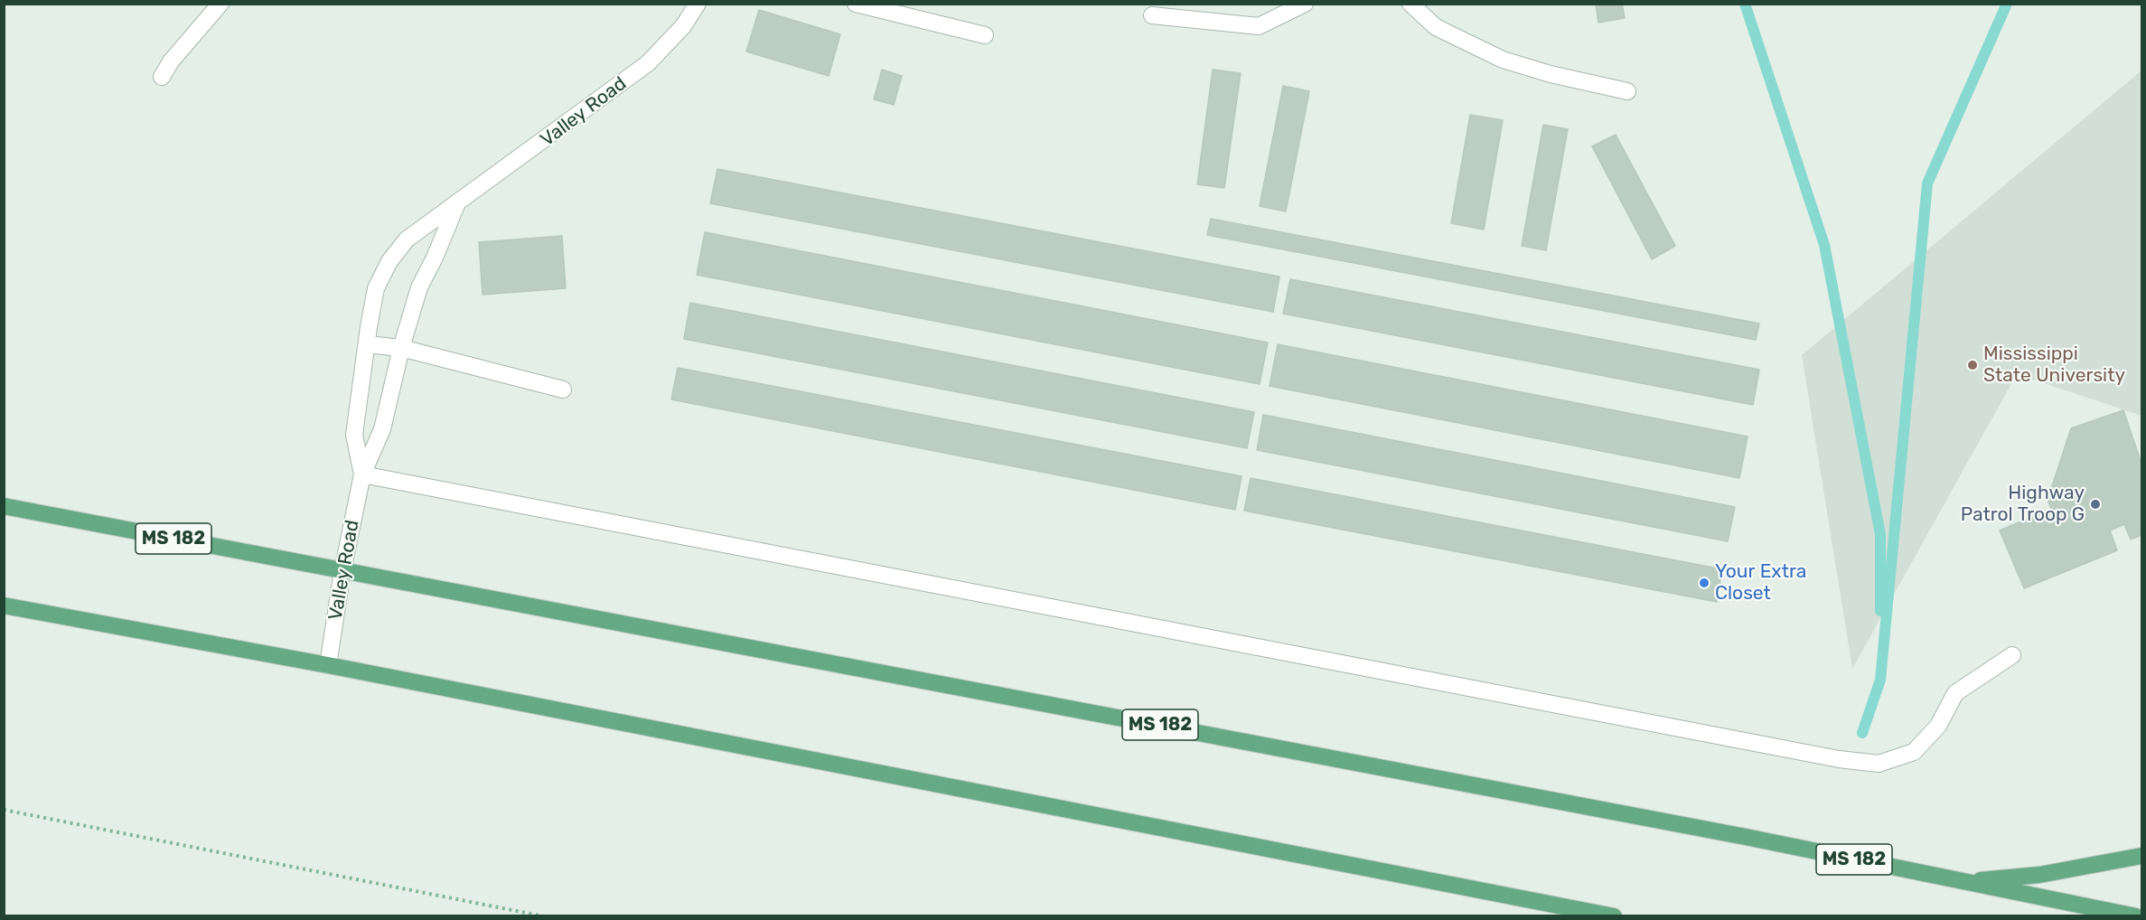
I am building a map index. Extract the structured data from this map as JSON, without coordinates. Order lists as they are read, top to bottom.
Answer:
{
  "streets": {
    "main road": ["MS 182"],
    "street": ["Valley Road"]
  },
  "crossings": [
    ["Valley Road", "MS 182"]
  ],
  "places": ["Mississippi State University", "Highway Patrol Troop G", "Your Extra Closet"]
}
